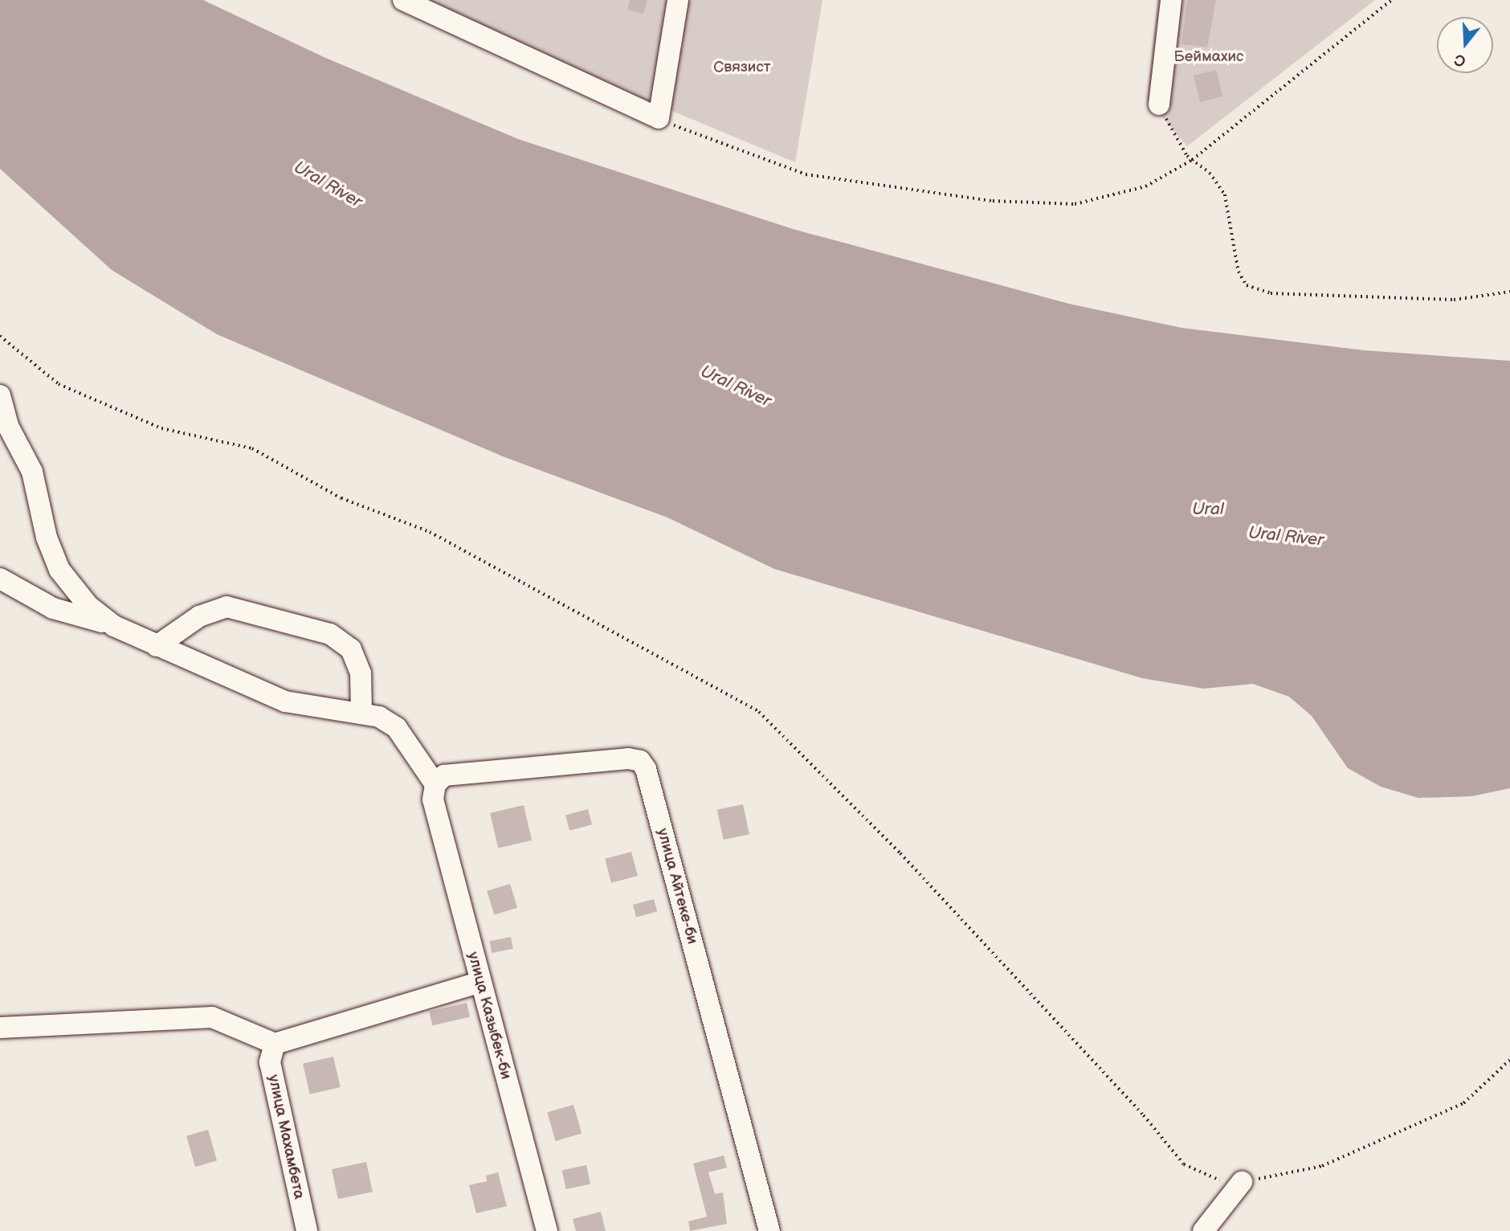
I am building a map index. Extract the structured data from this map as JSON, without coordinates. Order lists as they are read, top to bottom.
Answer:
{
  "streets": {
    "street": ["улица Айтеке-би", "улица Казыбек-би", "улица Махамбета"]
  },
  "crossings": [
    ["улица Айтеке-би", "улица Казыбек-би"]
  ],
  "water": ["Ural River", "Ural"],
  "parks": ["Беймахис", "Связист"],
  "north": "bottom"
}
